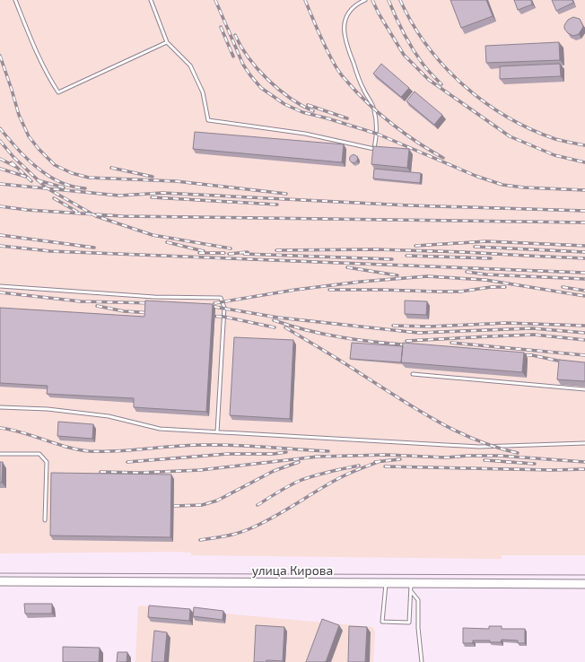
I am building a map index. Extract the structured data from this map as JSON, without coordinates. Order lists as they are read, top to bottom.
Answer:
{
  "streets": {
    "main road": ["улица Кирова"]
  }
}
